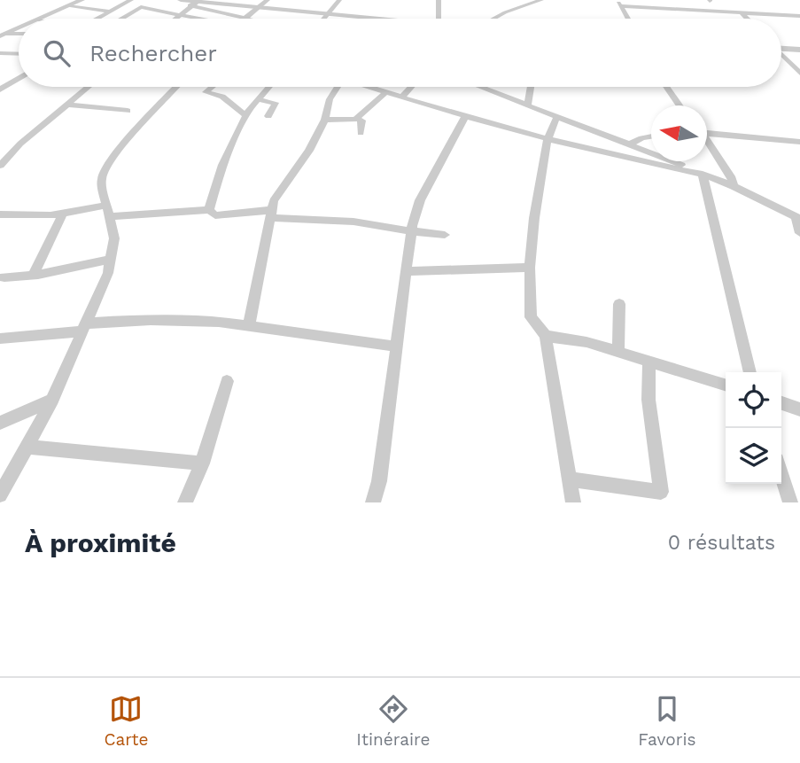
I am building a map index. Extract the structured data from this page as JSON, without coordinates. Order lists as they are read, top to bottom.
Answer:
{
  "north": "left",
  "page": {
    "search": "Rechercher",
    "heading": ["À proximité", "0 résultats"],
    "nav": ["Carte", "Itinéraire", "Favoris"]
  }
}
